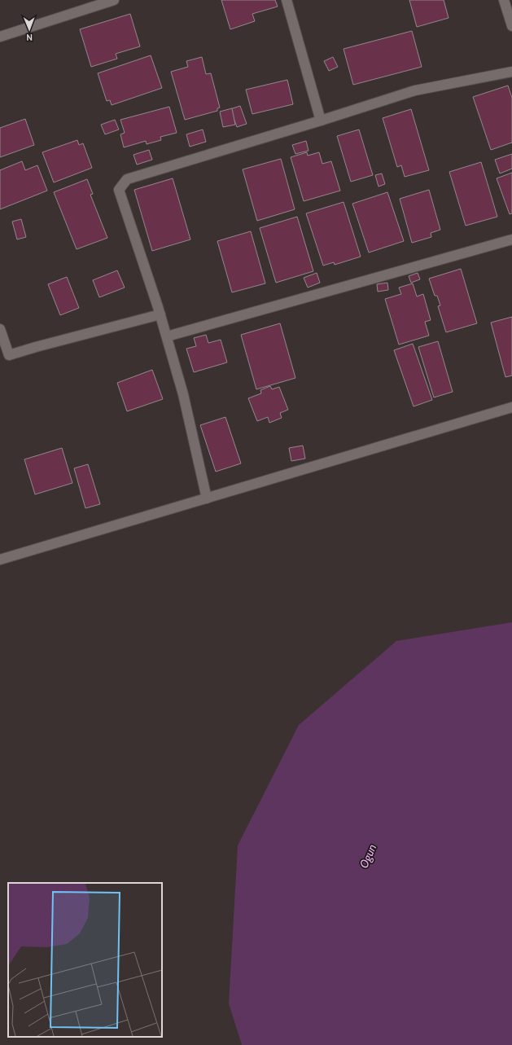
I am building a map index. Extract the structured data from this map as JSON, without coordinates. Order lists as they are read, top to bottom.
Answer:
{
  "water": ["Ogun"],
  "north": "bottom"
}
